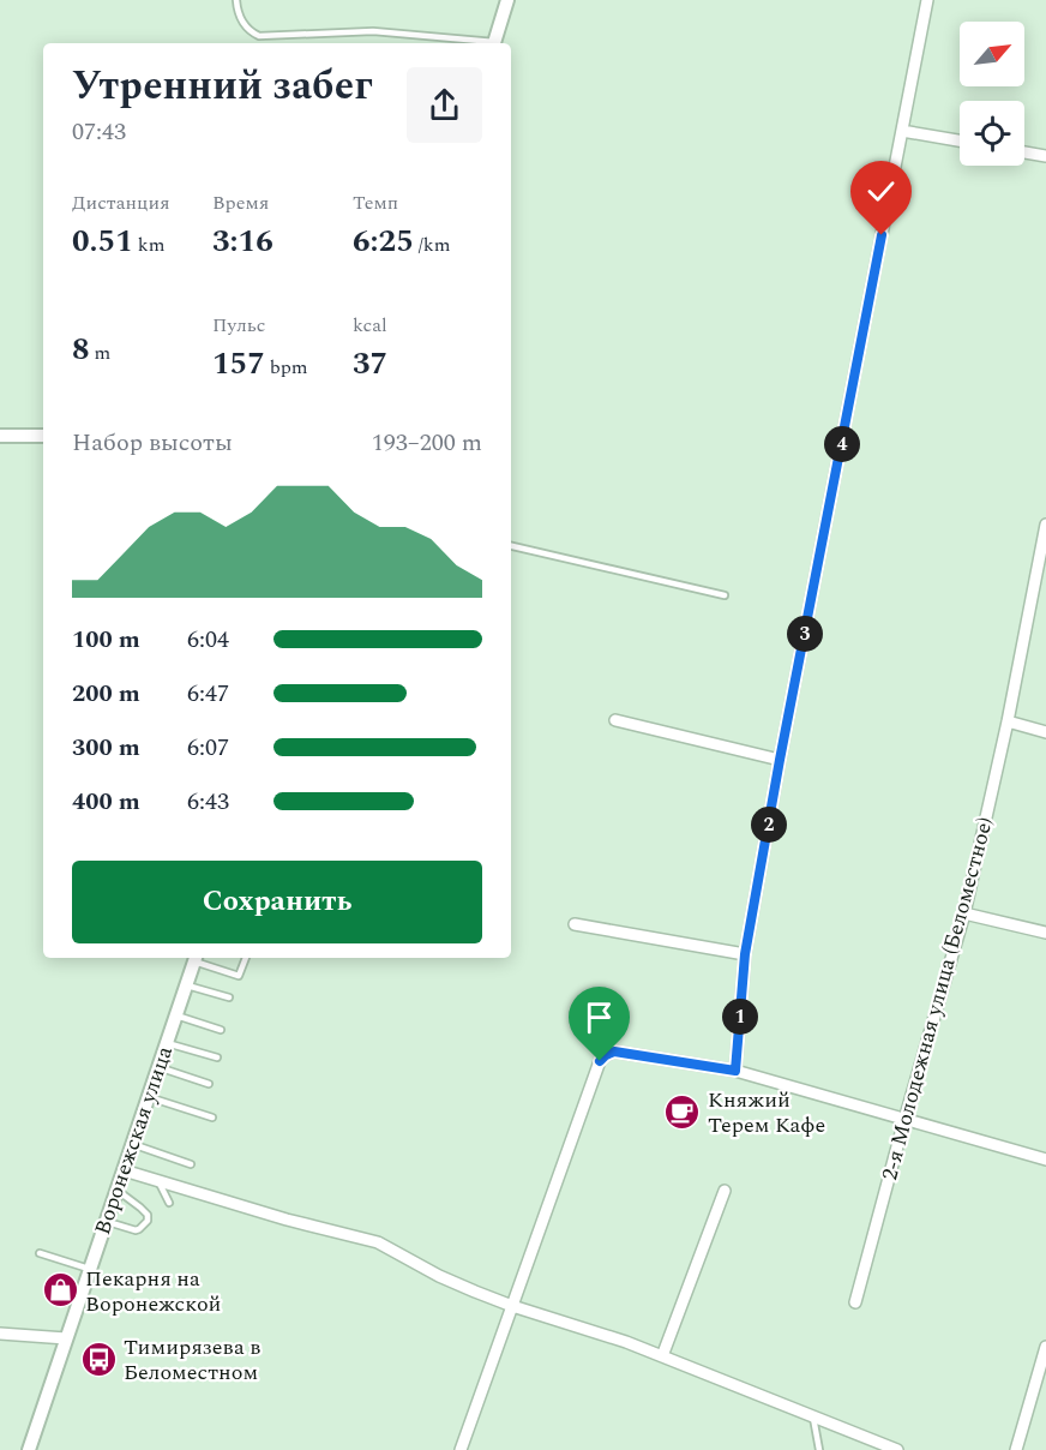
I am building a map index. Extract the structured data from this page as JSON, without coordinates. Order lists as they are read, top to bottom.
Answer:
{
  "streets": {
    "street": ["2-я Молодежная улица (Беломестное)", "Воронежская улица"]
  },
  "places": {
    "cafe": ["Княжий Терем Кафе"],
    "shop": ["Пекарня на Воронежской"],
    "bus stop": ["Тимирязева в Беломестном"]
  },
  "north": "top right",
  "page": {
    "heading": ["Утренний забег", "07:43"],
    "stats": [
      ["Дистанция", "0.51 km"],
      ["Время", "3:16"],
      ["Темп", "6:25 /km"],
      ["8 m"],
      ["Пульс", "157 bpm"],
      ["kcal", "37"]
    ],
    "chart": ["Набор высоты", "193–200 m"],
    "pins": [
      "4",
      "3",
      "2",
      "1"
    ],
    "list": [
      {
        "name": "100 m",
        "note": "6:04"
      },
      {
        "name": "200 m",
        "note": "6:47"
      },
      {
        "name": "300 m",
        "note": "6:07"
      },
      {
        "name": "400 m",
        "note": "6:43"
      }
    ],
    "buttons": "Сохранить"
  }
}
